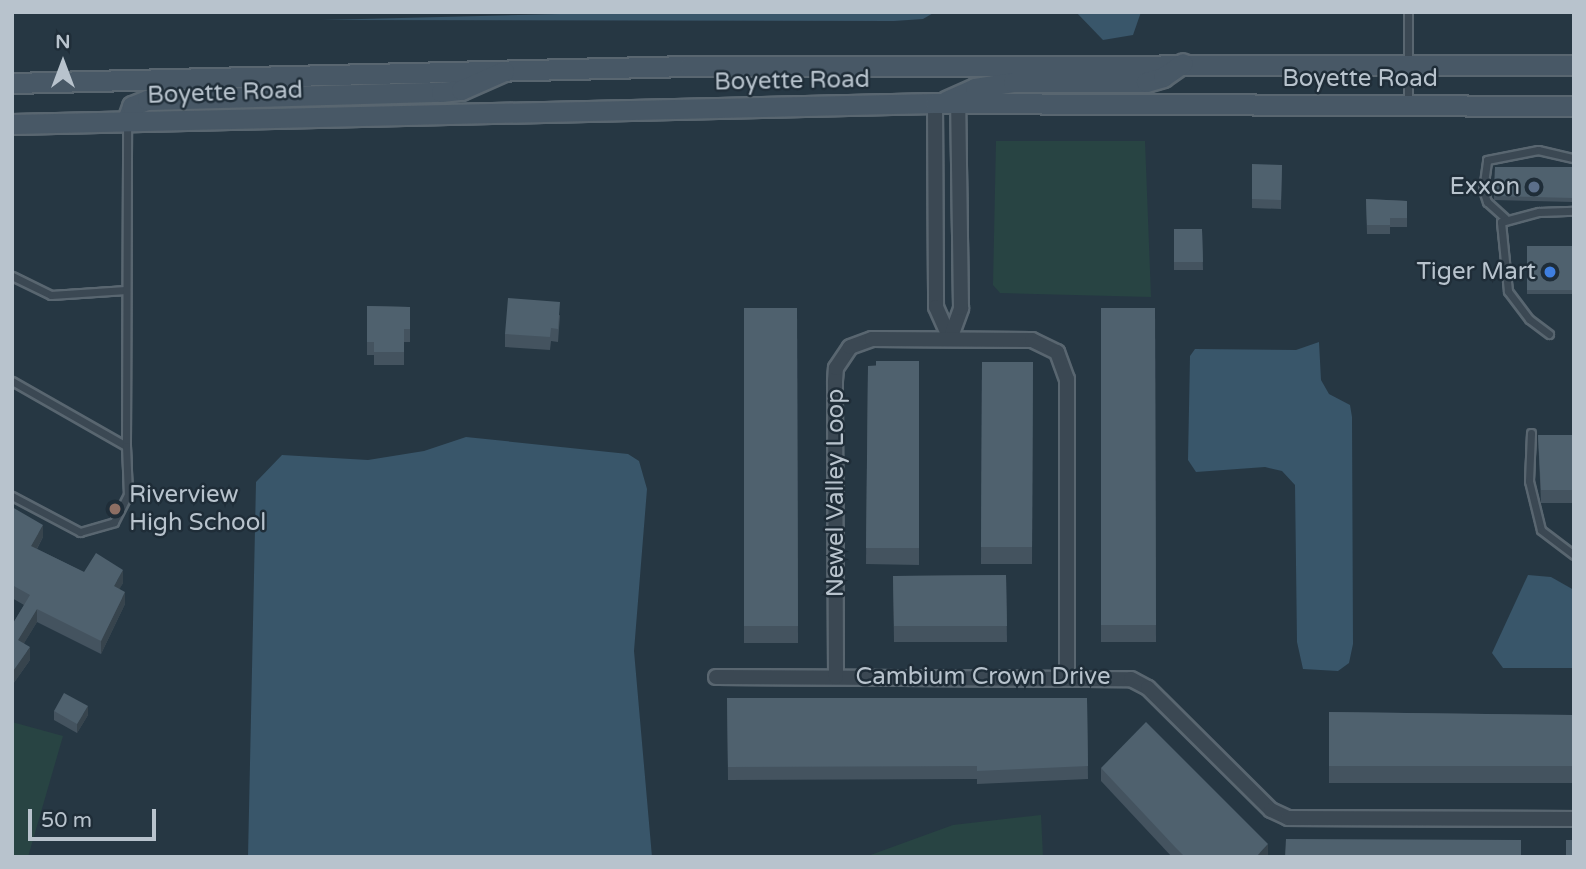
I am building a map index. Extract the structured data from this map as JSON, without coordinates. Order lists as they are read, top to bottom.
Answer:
{
  "streets": {
    "main road": ["Boyette Road"],
    "street": ["Newel Valley Loop", "Cambium Crown Drive"]
  },
  "crossings": [
    ["Newel Valley Loop", "Cambium Crown Drive"]
  ],
  "places": ["Exxon", "Tiger Mart", "Riverview High School"],
  "scale_bar": "50 m",
  "north": "top"
}
